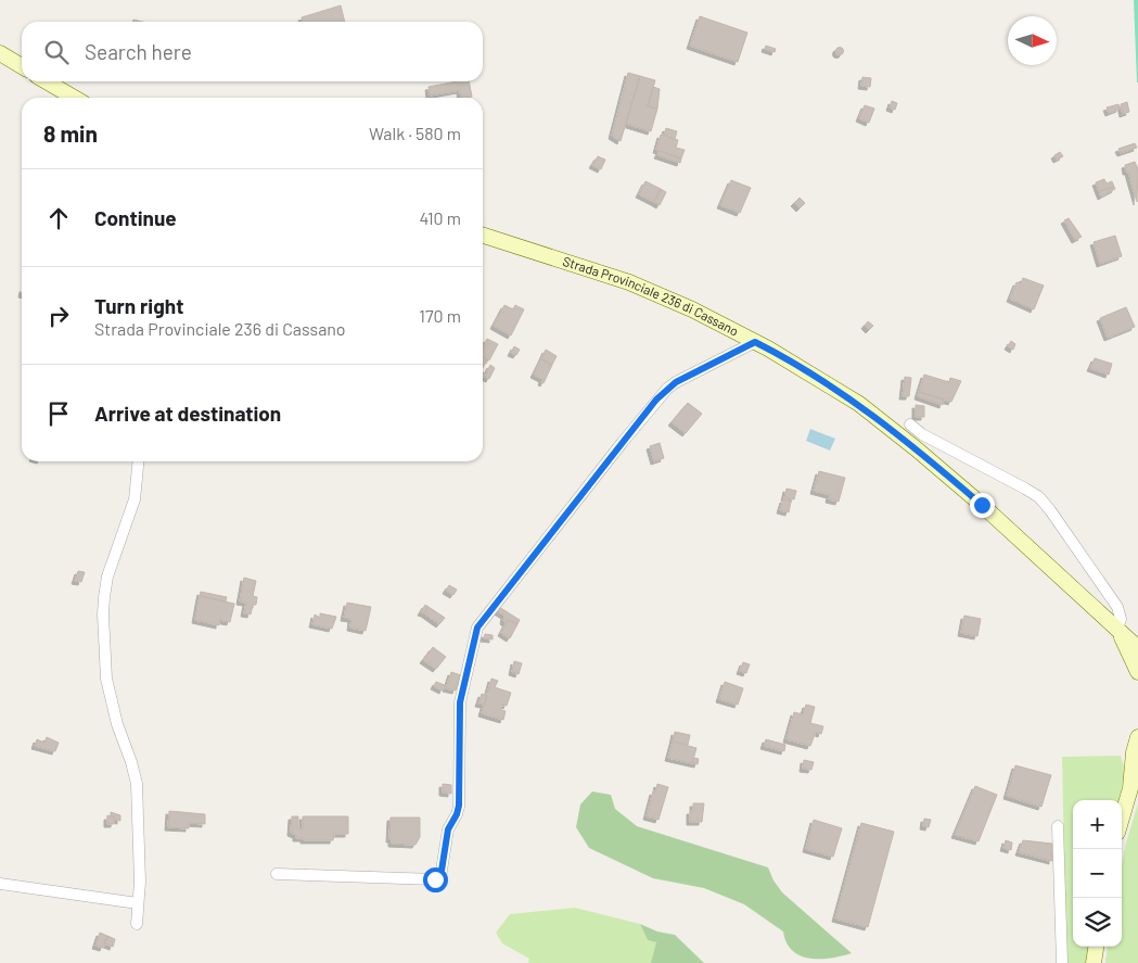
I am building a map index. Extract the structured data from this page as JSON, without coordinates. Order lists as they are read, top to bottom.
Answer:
{
  "streets": {
    "main road": ["Strada Provinciale 236 di Cassano"]
  },
  "north": "right",
  "page": {
    "search": "Search here",
    "heading": ["8 min", "Walk · 580 m"],
    "list": [
      ["Continue", "410 m"],
      ["Turn right", "Strada Provinciale 236 di Cassano", "170 m"],
      "Arrive at destination"
    ],
    "map_buttons": ["+", "−"]
  }
}
